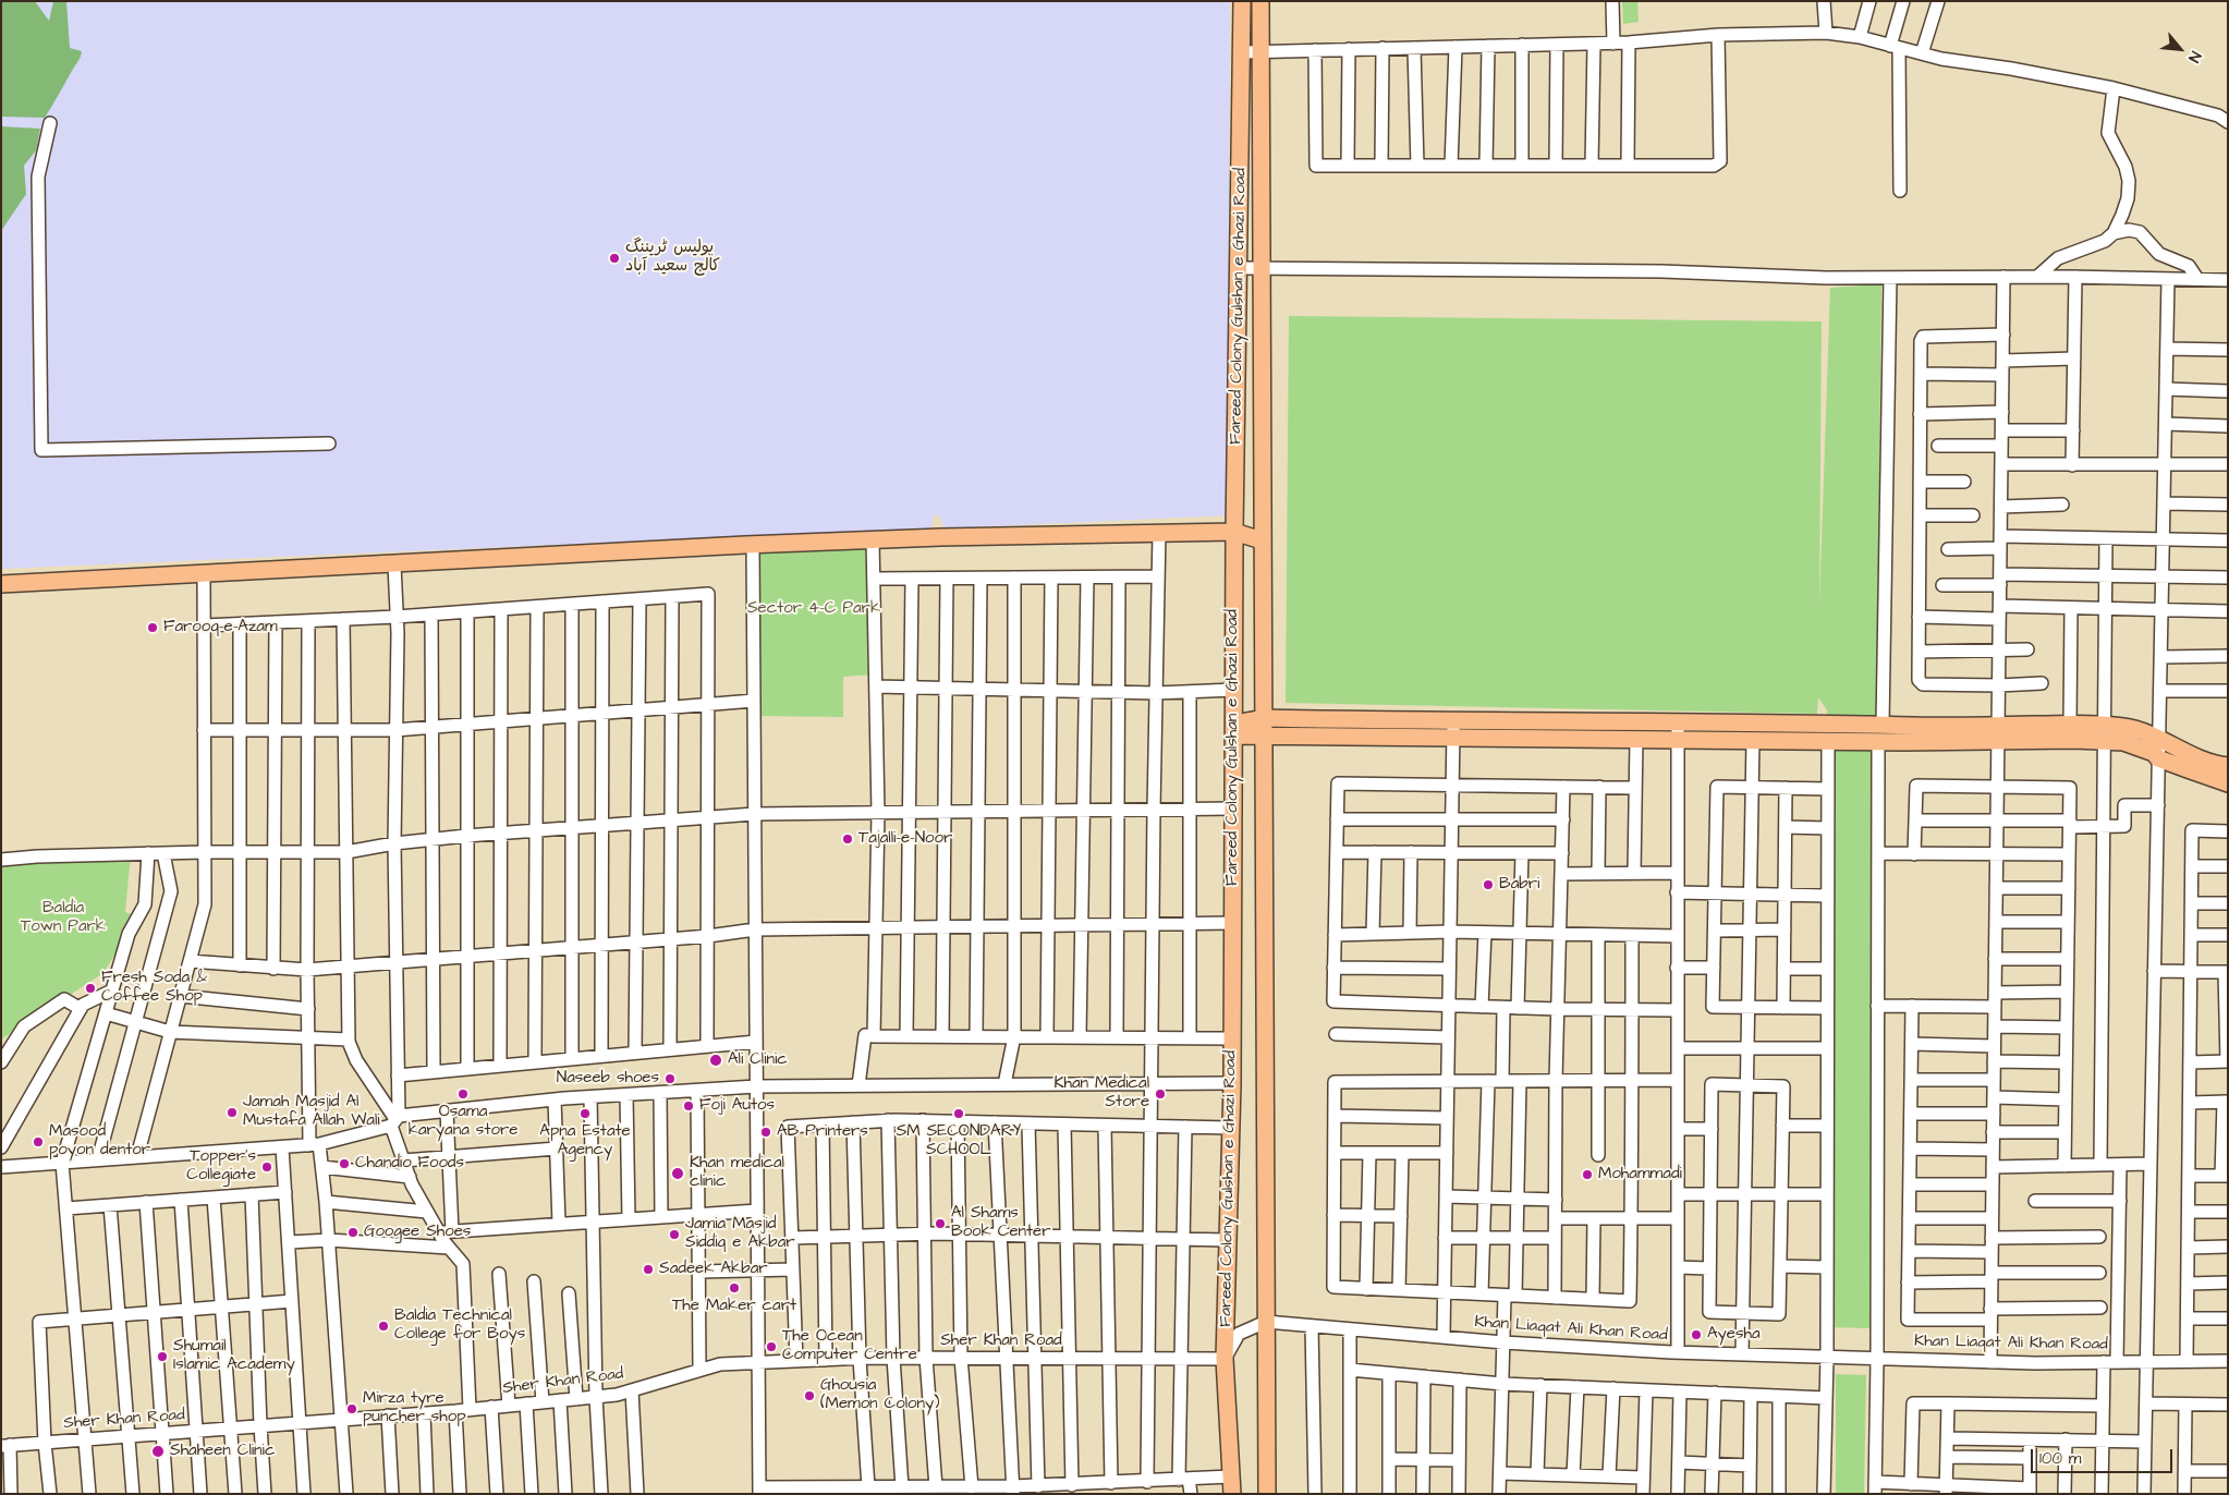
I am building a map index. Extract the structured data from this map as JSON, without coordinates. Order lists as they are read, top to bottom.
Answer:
{
  "streets": {
    "main road": ["Fareed Colony Gulshan e Ghazi Road"],
    "street": ["Khan Liaqat Ali Khan Road", "Sher Khan Road"]
  },
  "crossings": [
    ["Fareed Colony Gulshan e Ghazi Road", "Khan Liaqat Ali Khan Road"],
    ["Fareed Colony Gulshan e Ghazi Road", "Sher Khan Road"],
    ["Khan Liaqat Ali Khan Road", "Sher Khan Road"]
  ],
  "parks": ["Sector 4-C Park", "Baldia Town Park"],
  "places": [
    "پولیس ٹریننگ کالج سعید آباد",
    "Farooq-e-Azam",
    "Tajalli-e-Noor",
    "Babri",
    "Fresh Soda & Coffee Shop",
    "Ali Clinic",
    "Naseeb shoes",
    "Osama karyana store",
    "Khan Medical Store",
    "Foji Autos",
    "Jamah Masjid Al Mustafa Allah Wali",
    "Apna Estate Agency",
    "SM SECONDARY SCHOOL",
    "AB Printers",
    "Masood poyon dentor",
    "Chandio Foods",
    "Topper's Collegiate",
    "Khan medical clinic",
    "Mohammadi",
    "Al Shams Book Center",
    "Googee Shoes",
    "Jamia Masjid Siddiq e Akbar",
    "Sadeek Akbar",
    "The Maker cart",
    "Baldia Technical College for Boys",
    "Ayesha",
    "The Ocean Computer Centre",
    "Shumail Islamic Academy",
    "Ghousia (Memon Colony)",
    "Mirza tyre puncher shop",
    "Shaheen Clinic"
  ],
  "scale_bar": "100 m",
  "north": "bottom right"
}
